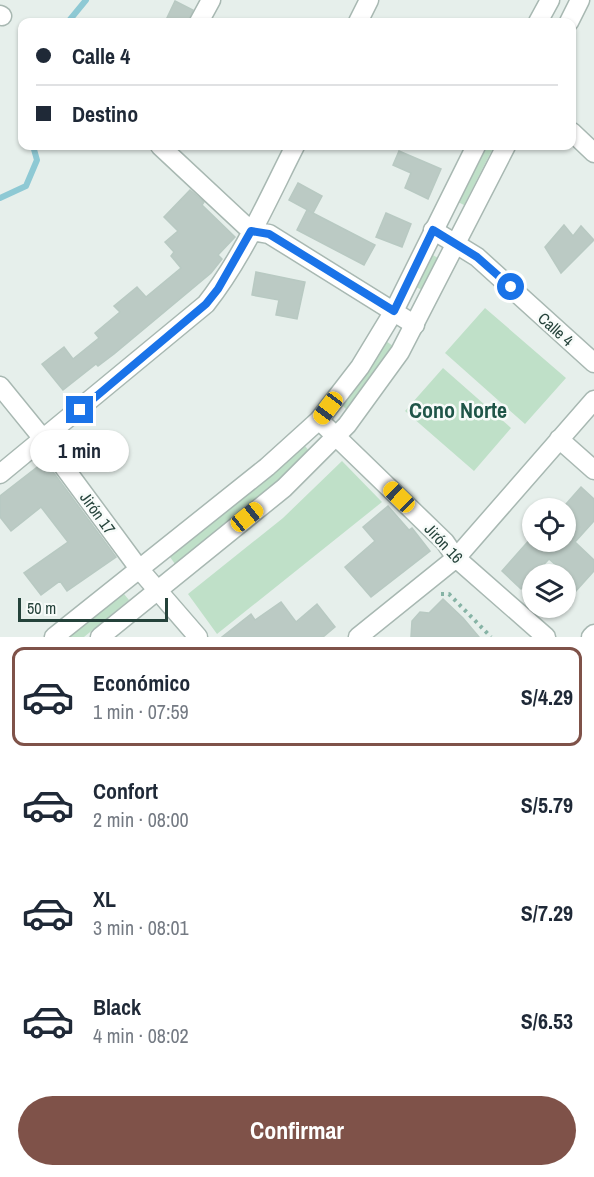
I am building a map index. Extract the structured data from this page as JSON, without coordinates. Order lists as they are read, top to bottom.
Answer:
{
  "streets": {
    "street": ["Calle 4", "Jirón 17", "Jirón 16"]
  },
  "districts": ["Cono Norte"],
  "scale_bar": "50 m",
  "page": {
    "banner": ["Calle 4", "Destino"],
    "bubble": "1 min",
    "scale": "50 m",
    "list": [
      {
        "name": "Económico",
        "note": "1 min · 07:59",
        "value": "S/4.29"
      },
      {
        "name": "Confort",
        "note": "2 min · 08:00",
        "value": "S/5.79"
      },
      {
        "name": "XL",
        "note": "3 min · 08:01",
        "value": "S/7.29"
      },
      {
        "name": "Black",
        "note": "4 min · 08:02",
        "value": "S/6.53"
      }
    ],
    "buttons": "Confirmar"
  }
}
